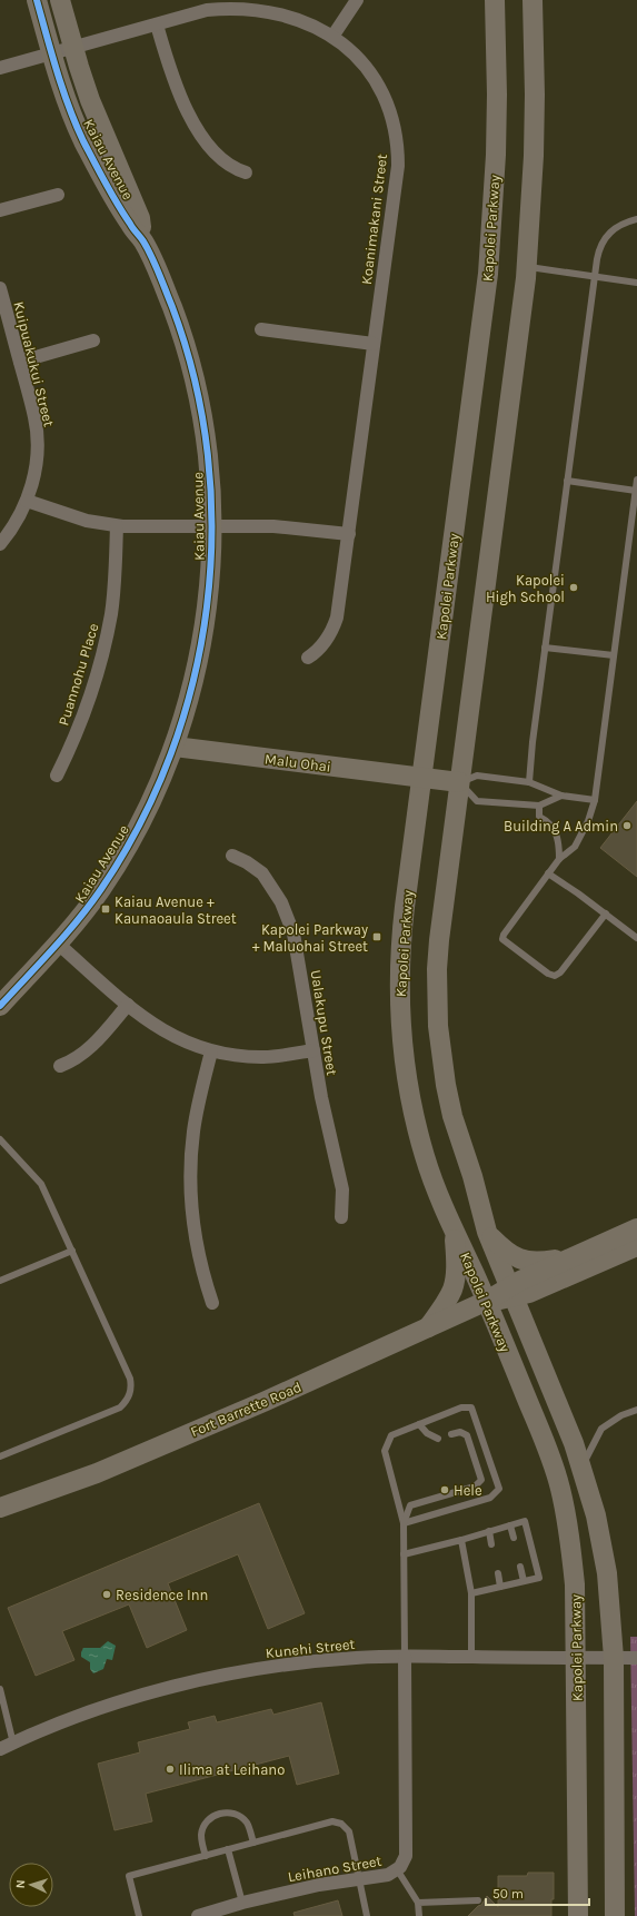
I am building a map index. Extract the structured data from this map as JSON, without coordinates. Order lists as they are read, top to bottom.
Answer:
{
  "streets": {
    "main road": [
      "Kaiau Avenue",
      "Kapolei Parkway",
      "Malu Ohai",
      "Fort Barrette Road"
    ],
    "street": [
      "Koanimakani Street",
      "Kuipuakukui Street",
      "Puannohu Place",
      "Ualakupu Street",
      "Kunehi Street",
      "Leihano Street"
    ]
  },
  "crossings": [
    ["Kaiau Avenue", "Koanimakani Street"],
    ["Kaiau Avenue", "Malu Ohai"],
    ["Kapolei Parkway", "Malu Ohai"],
    ["Kapolei Parkway", "Fort Barrette Road"],
    ["Kapolei Parkway", "Kunehi Street"],
    ["Kunehi Street", "Leihano Street"]
  ],
  "places": {
    "other": [
      "Kapolei High School",
      "Building A Admin",
      "Hele",
      "Residence Inn",
      "Ilima at Leihano"
    ],
    "transit": ["Kaiau Avenue + Kaunaoaula Street", "Kapolei Parkway + Maluohai Street"]
  },
  "scale_bar": "50 m",
  "north": "left"
}
